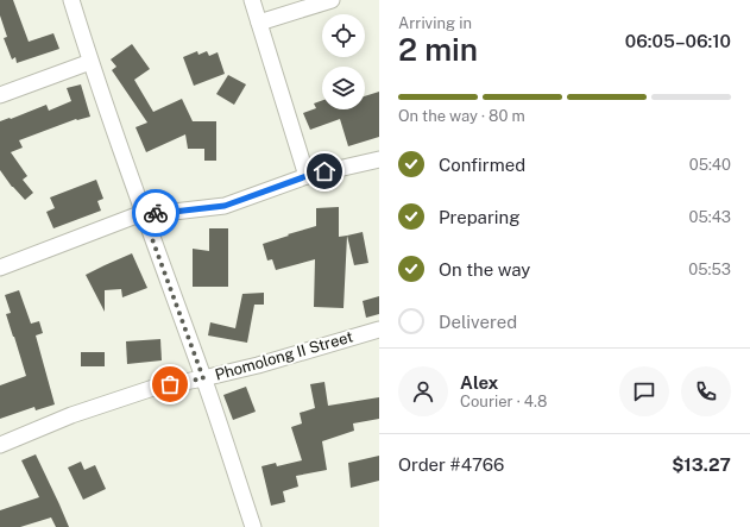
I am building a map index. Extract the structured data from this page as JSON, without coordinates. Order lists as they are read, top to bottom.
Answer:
{
  "streets": {
    "street": ["Phomolong II Street"]
  },
  "page": {
    "heading": ["2 min", "Arriving in", "06:05–06:10"],
    "panel": [
      "Alex",
      "Courier · 4.8",
      "Order #4766",
      "$13.27"
    ],
    "bar": "On the way · 80 m",
    "list": [
      ["Confirmed", "05:40"],
      ["Preparing", "05:43"],
      ["On the way", "05:53"],
      "Delivered"
    ]
  }
}
